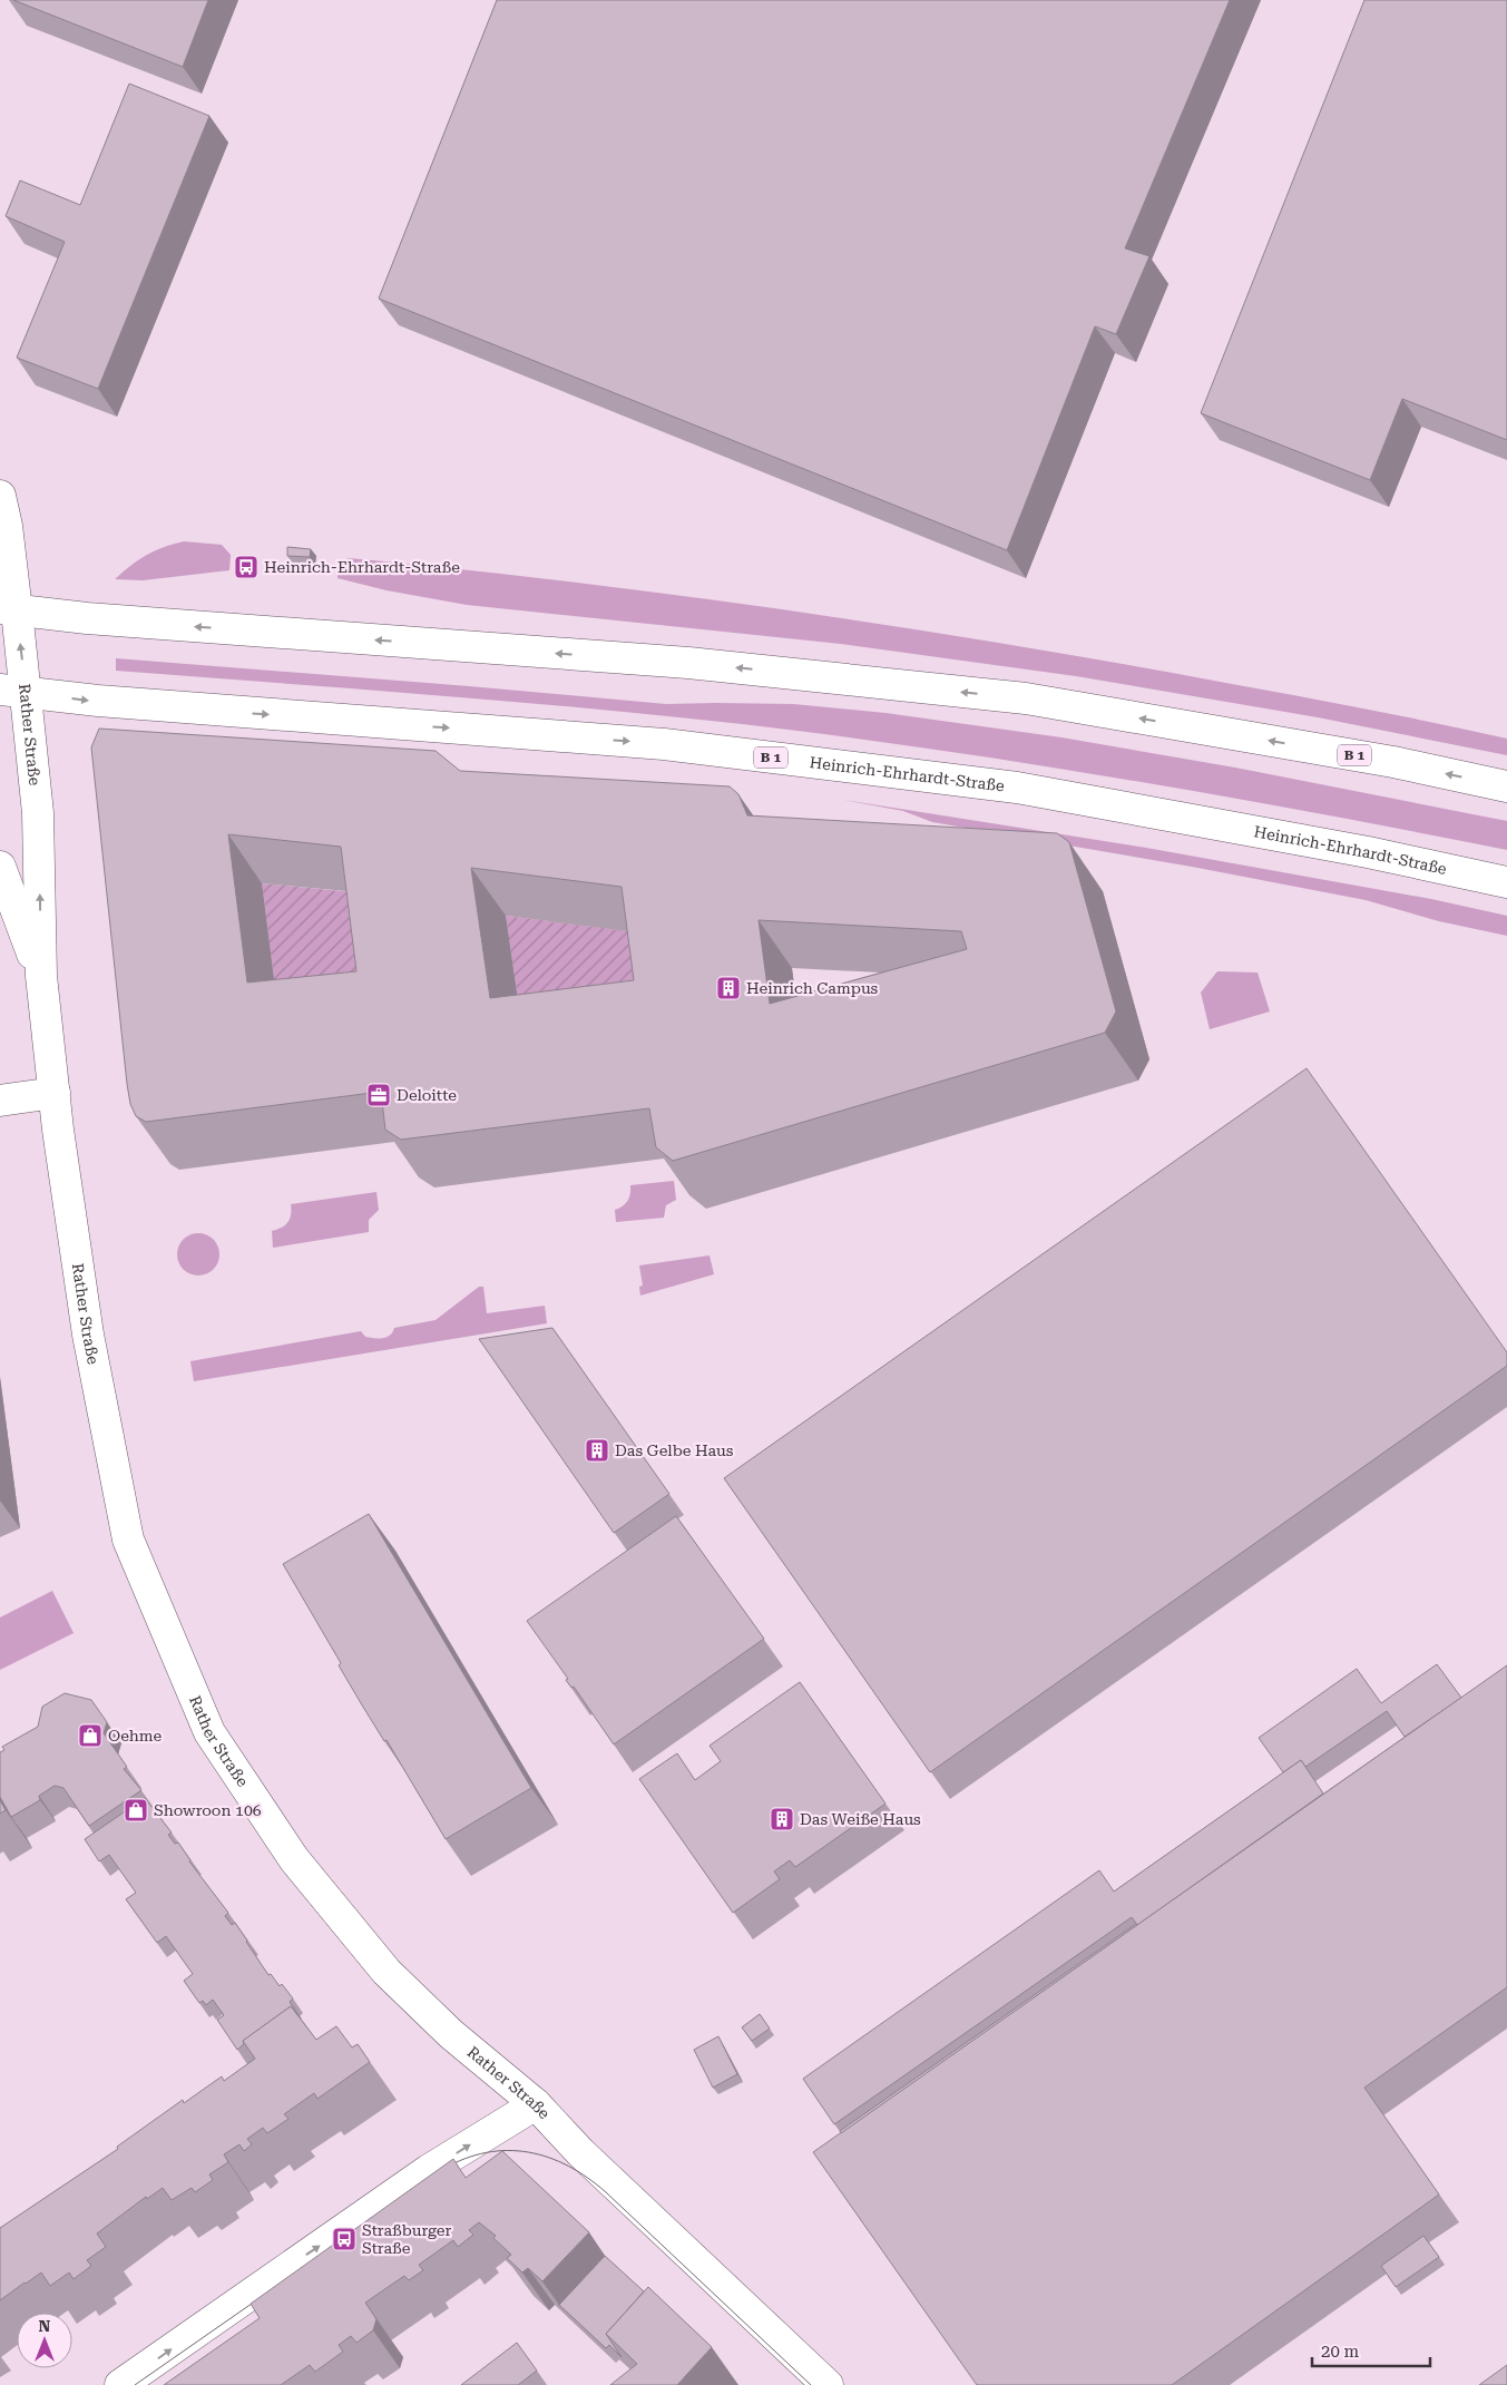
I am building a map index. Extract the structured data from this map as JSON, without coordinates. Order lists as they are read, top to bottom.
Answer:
{
  "streets": {
    "main road": ["Rather Straße", "B 1", "Heinrich-Ehrhardt-Straße"]
  },
  "crossings": [
    ["Rather Straße", "B 1"],
    ["Rather Straße", "Heinrich-Ehrhardt-Straße"]
  ],
  "places": {
    "bus stop": ["Heinrich-Ehrhardt-Straße", "Straßburger Straße"],
    "building": ["Heinrich Campus", "Das Gelbe Haus", "Das Weiße Haus"],
    "office": ["Deloitte"],
    "shop": ["Oehme", "Showroon 106"]
  },
  "scale_bar": "20 m",
  "north": "top"
}
